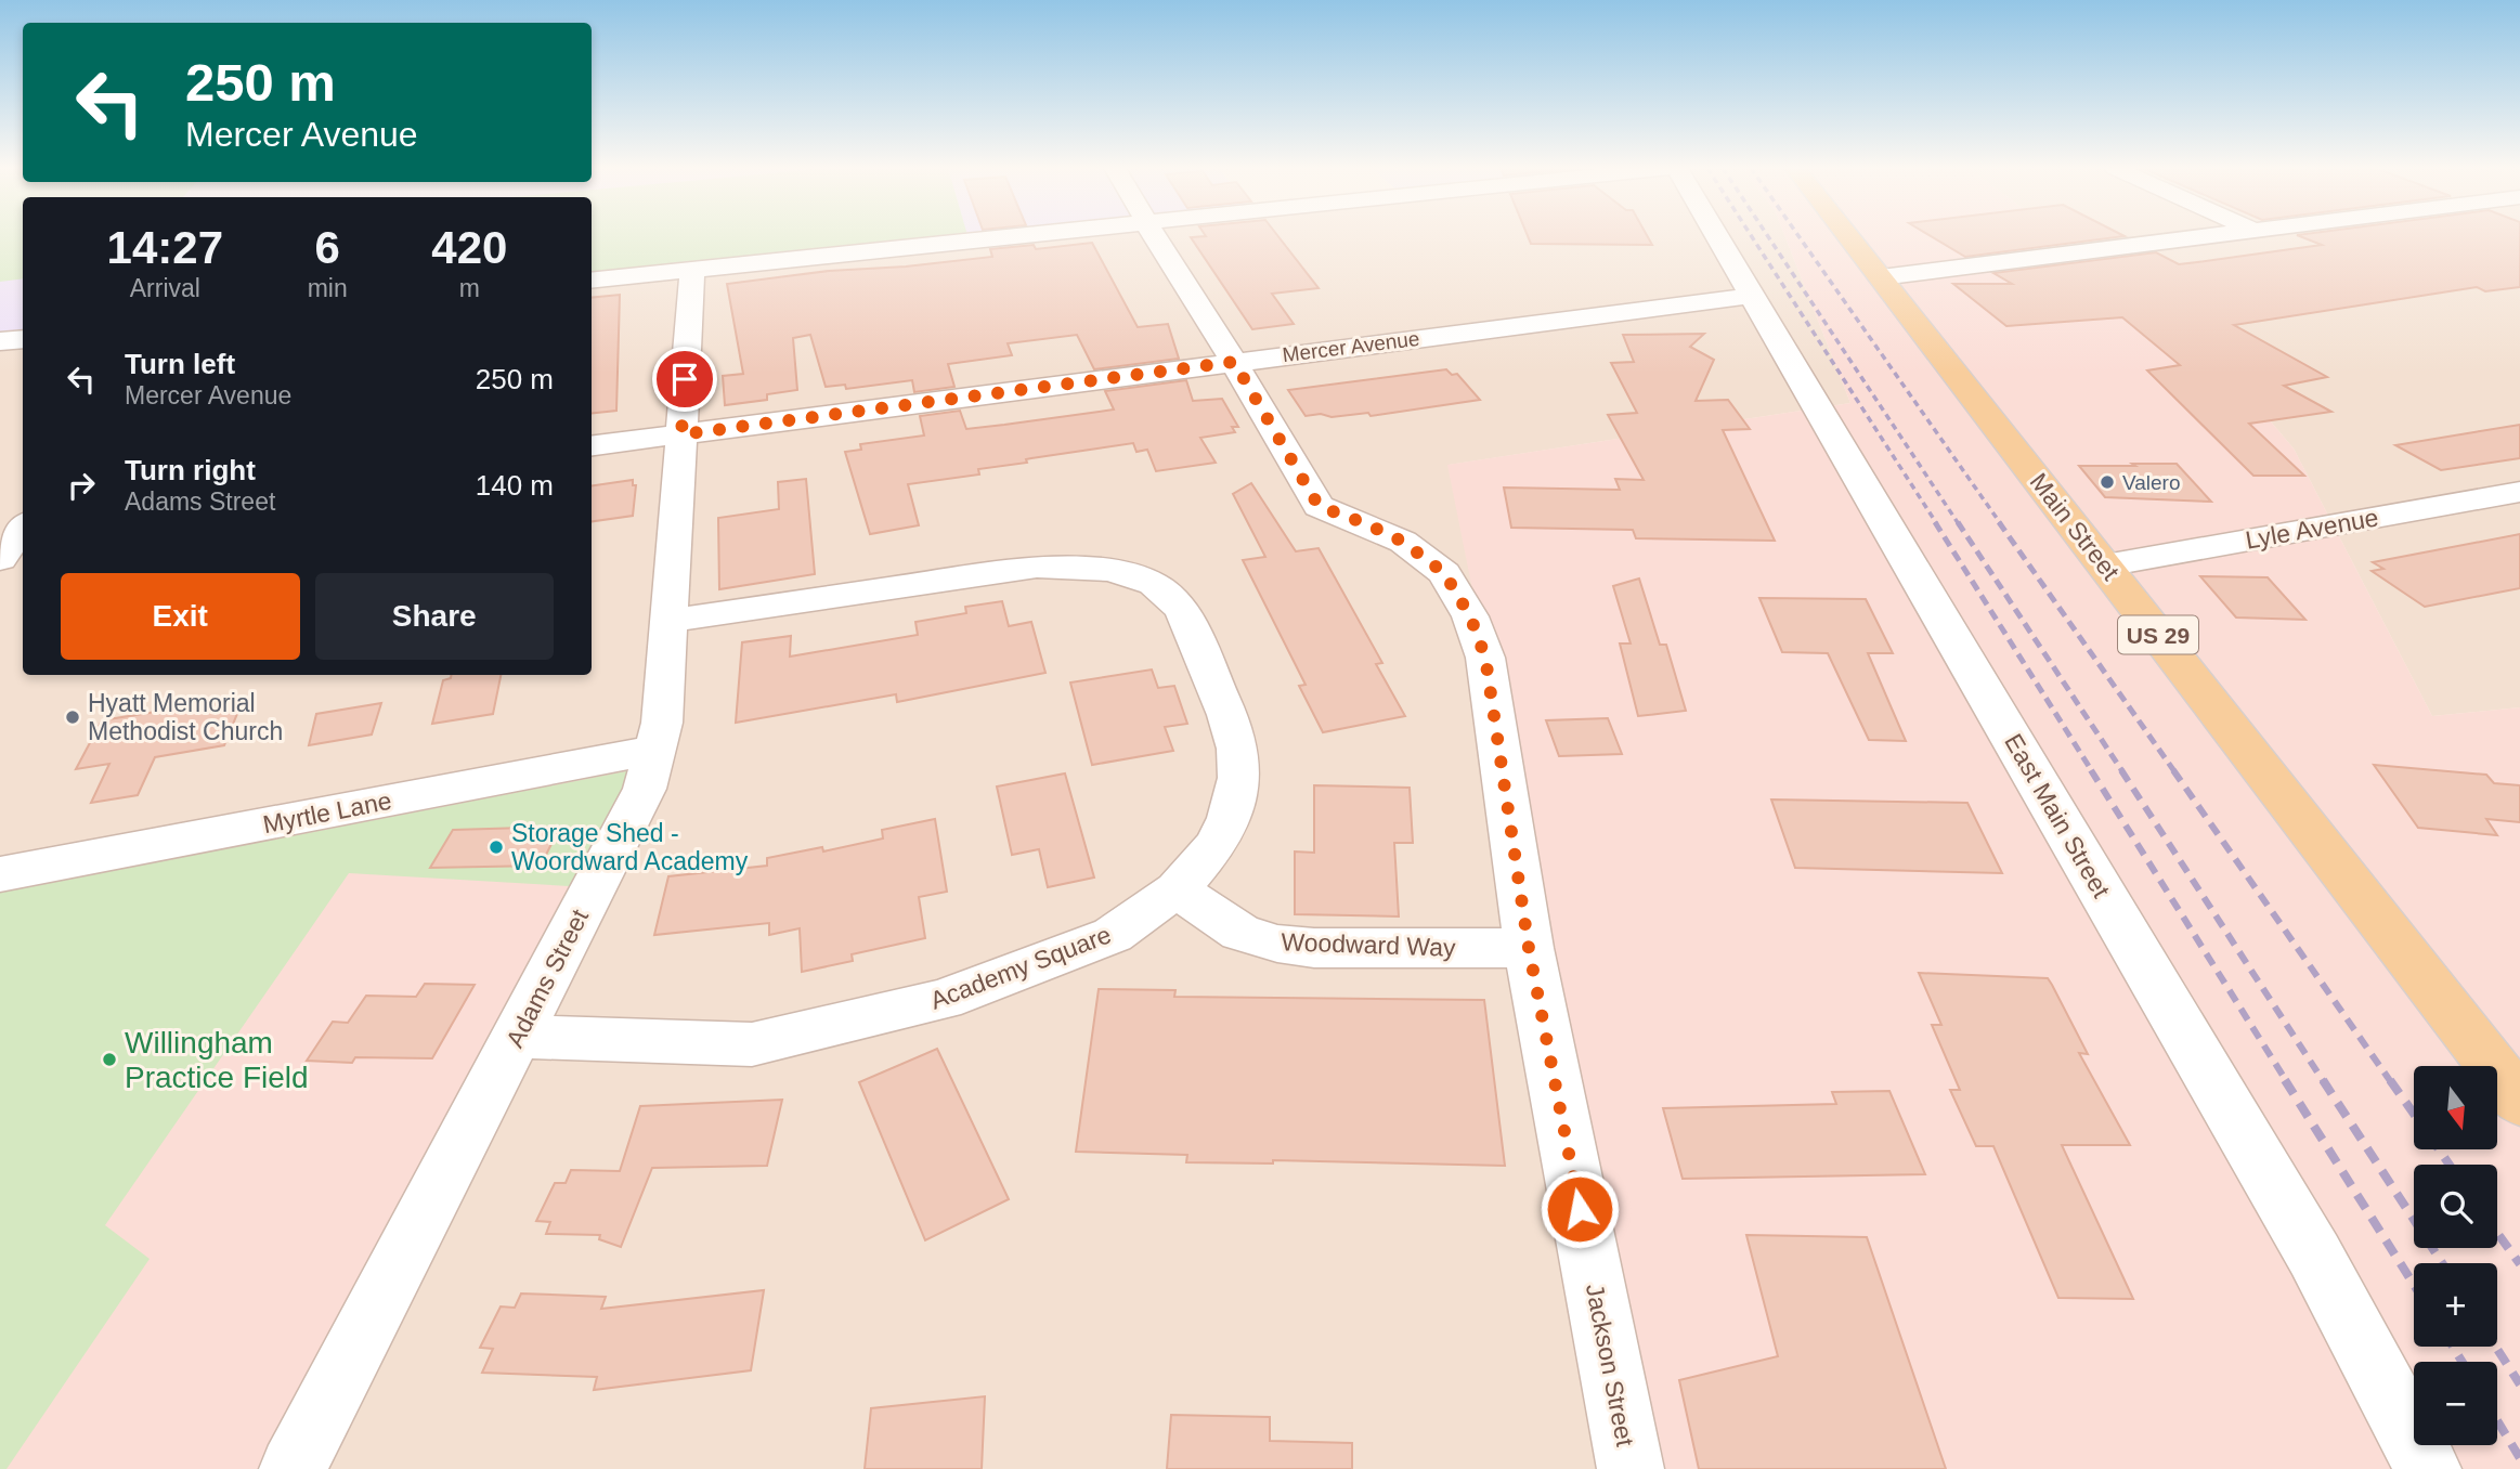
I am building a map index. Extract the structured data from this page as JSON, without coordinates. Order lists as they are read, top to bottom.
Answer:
{
  "streets": {
    "main road": ["Main Street", "US 29"],
    "street": [
      "Mercer Avenue",
      "Lyle Avenue",
      "Myrtle Lane",
      "East Main Street",
      "Woodward Way",
      "Academy Square",
      "Adams Street",
      "Jackson Street"
    ]
  },
  "crossings": [
    ["Mercer Avenue", "East Main Street"],
    ["Mercer Avenue", "Adams Street"],
    ["Mercer Avenue", "Jackson Street"],
    ["Main Street", "Lyle Avenue"],
    ["Myrtle Lane", "Adams Street"],
    ["Woodward Way", "Academy Square"],
    ["Woodward Way", "Jackson Street"],
    ["Academy Square", "Adams Street"]
  ],
  "places": [
    "Valero",
    "Hyatt Memorial Methodist Church",
    "Storage Shed - Woordward Academy",
    "Willingham Practice Field"
  ],
  "north": "bottom",
  "page": {
    "turn": ["250 m", "Mercer Avenue"],
    "eta": [
      "14:27",
      "Arrival",
      "6",
      "min",
      "420",
      "m"
    ],
    "list": [
      {
        "name": "Turn left",
        "note": "Mercer Avenue",
        "value": "250 m"
      },
      {
        "name": "Turn right",
        "note": "Adams Street",
        "value": "140 m"
      }
    ],
    "buttons": ["Exit", "Share"],
    "map_buttons": ["+", "−"]
  }
}
